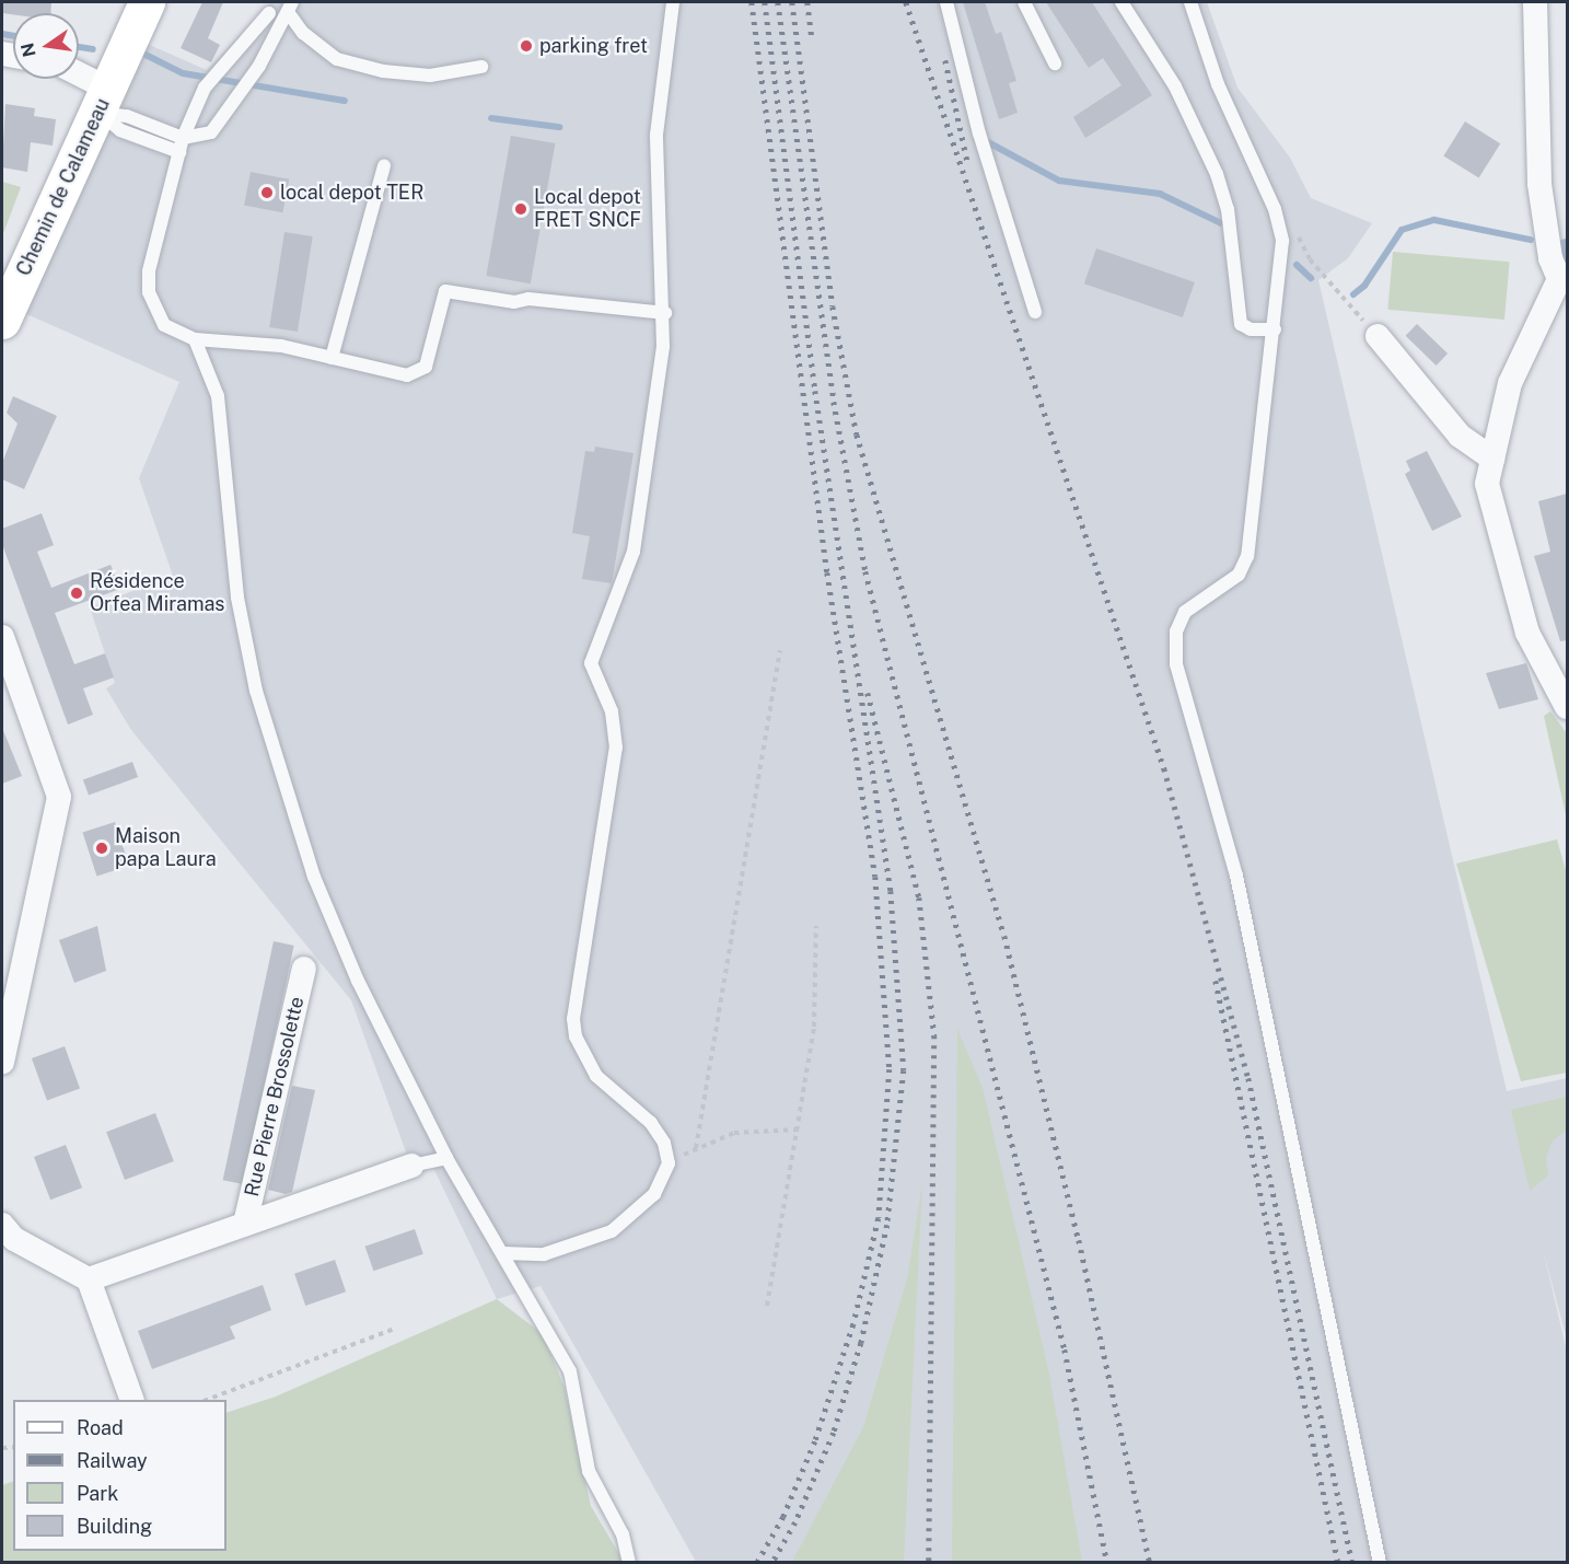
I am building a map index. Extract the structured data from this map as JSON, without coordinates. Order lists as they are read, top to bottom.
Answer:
{
  "streets": {
    "main road": ["Chemin de Calameau"],
    "street": ["Rue Pierre Brossolette"]
  },
  "places": [
    "parking fret",
    "local depot TER",
    "Local depot FRET SNCF",
    "Résidence Orfea Miramas",
    "Maison papa Laura"
  ],
  "legend": [
    "Road",
    "Railway",
    "Park",
    "Building"
  ],
  "north": "left"
}
